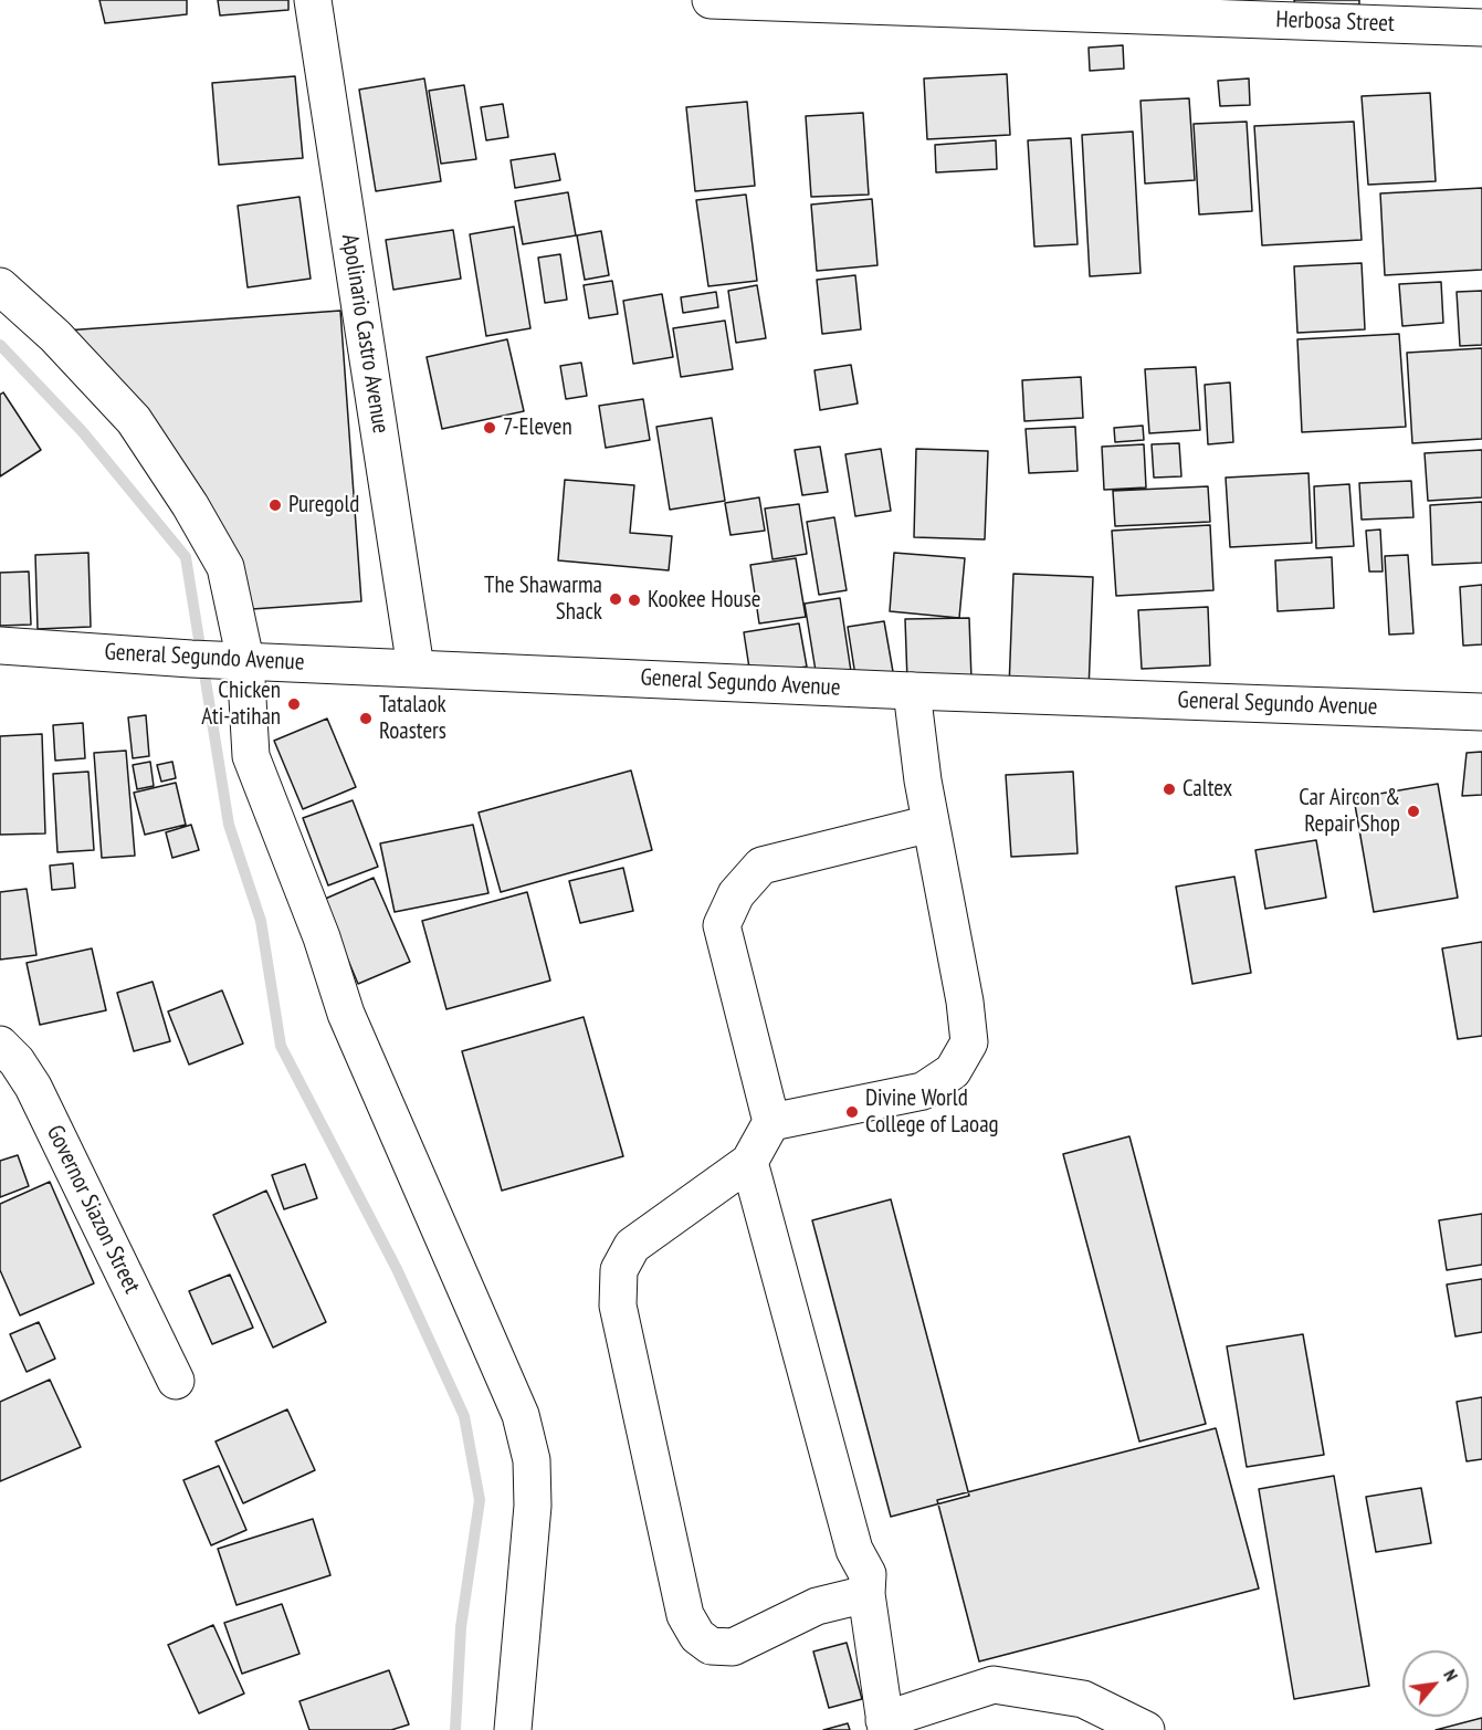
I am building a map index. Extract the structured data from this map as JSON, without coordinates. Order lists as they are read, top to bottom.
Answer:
{
  "streets": {
    "main road": [
      "Herbosa Street",
      "Apolinario Castro Avenue",
      "General Segundo Avenue",
      "Governor Siazon Street"
    ]
  },
  "crossings": [
    ["Apolinario Castro Avenue", "General Segundo Avenue"]
  ],
  "places": [
    "7-Eleven",
    "Puregold",
    "The Shawarma Shack",
    "Kookee House",
    "Chicken Ati-atihan",
    "Tatalaok Roasters",
    "Caltex",
    "Car Aircon & Repair Shop",
    "Divine World College of Laoag"
  ],
  "north": "top right"
}
